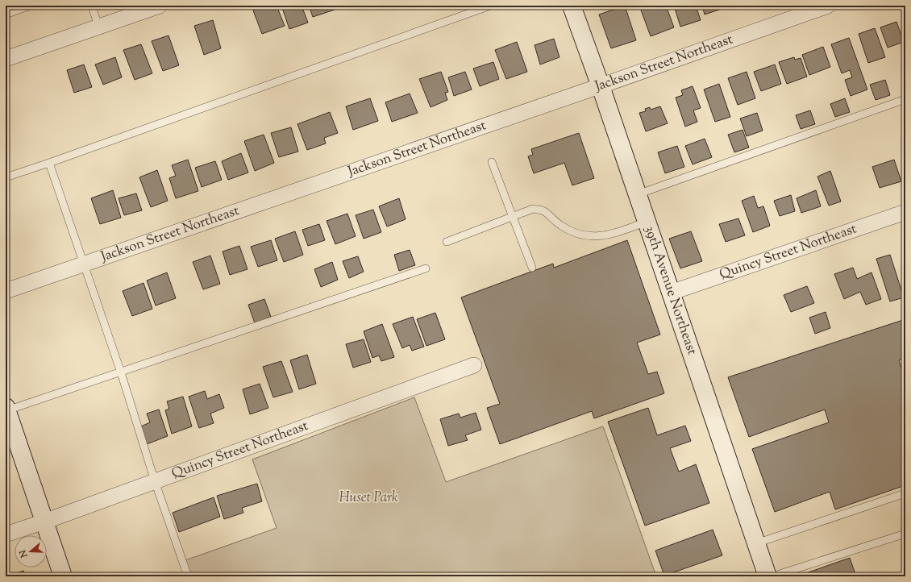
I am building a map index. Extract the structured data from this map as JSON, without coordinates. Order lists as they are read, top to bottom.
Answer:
{
  "streets": {
    "street": ["Jackson Street Northeast", "Quincy Street Northeast", "39th Avenue Northeast"]
  },
  "crossings": [
    ["Jackson Street Northeast", "39th Avenue Northeast"],
    ["Quincy Street Northeast", "39th Avenue Northeast"]
  ],
  "parks": ["Huset Park"],
  "north": "left"
}
